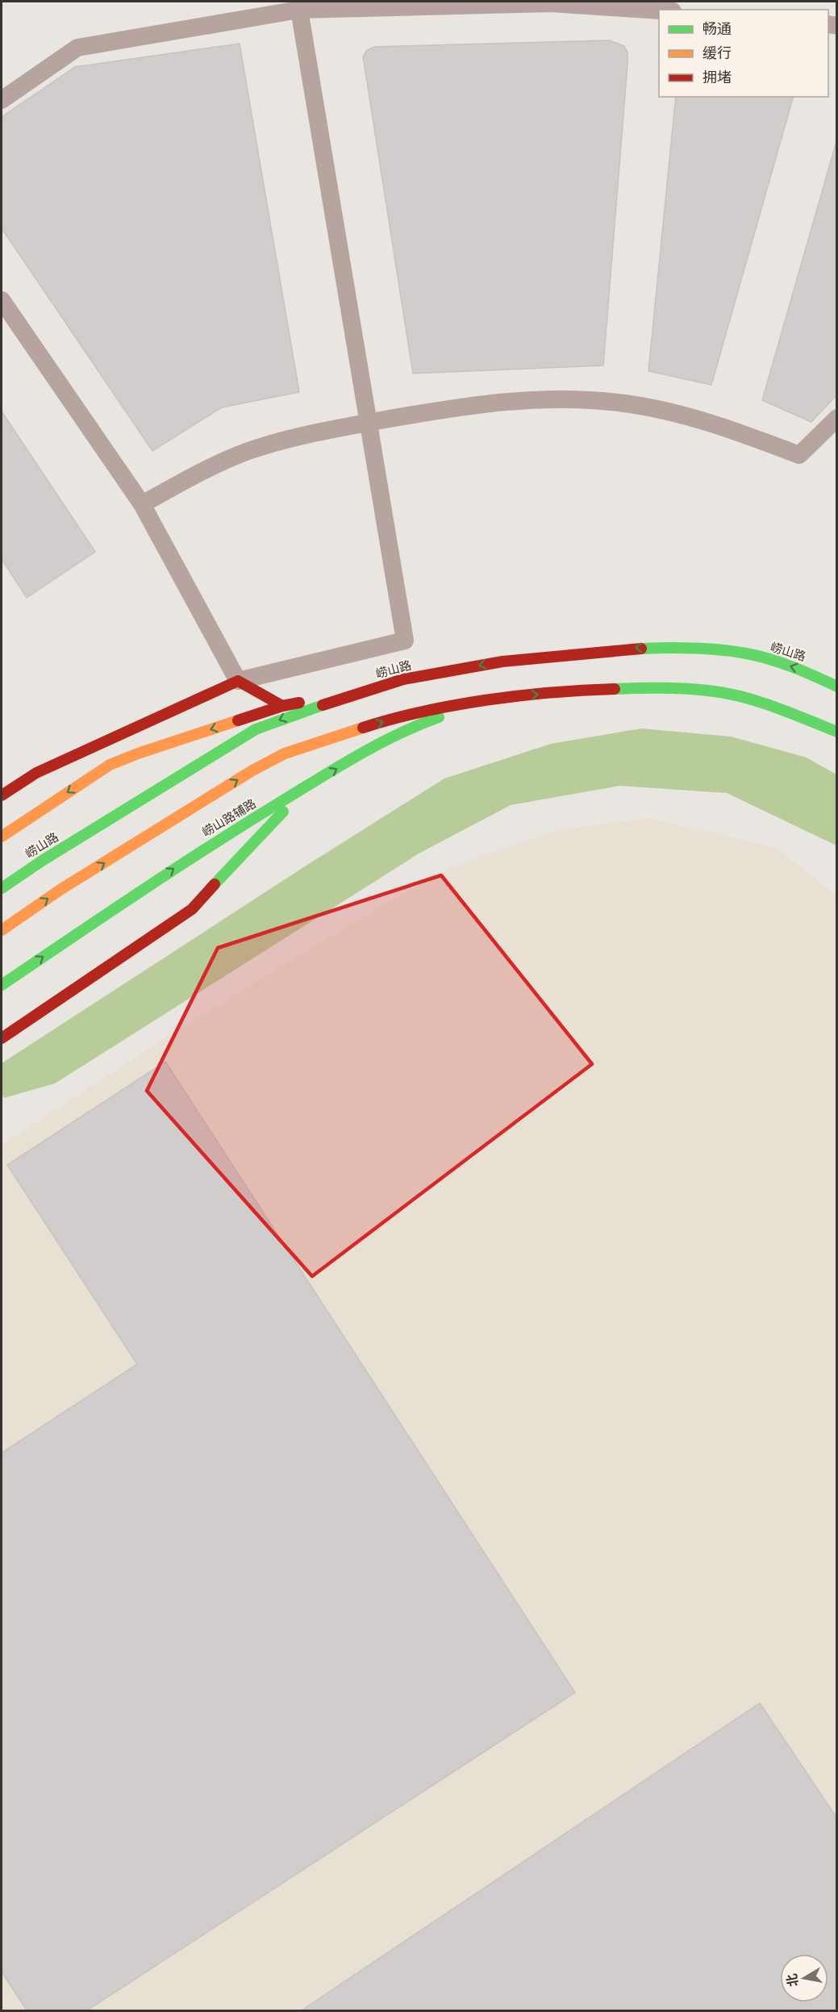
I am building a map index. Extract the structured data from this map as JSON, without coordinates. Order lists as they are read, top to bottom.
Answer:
{
  "streets": {
    "main road": ["崂山路", "崂山路辅路"]
  },
  "legend": ["畅通", "缓行", "拥堵"],
  "north": "left"
}
